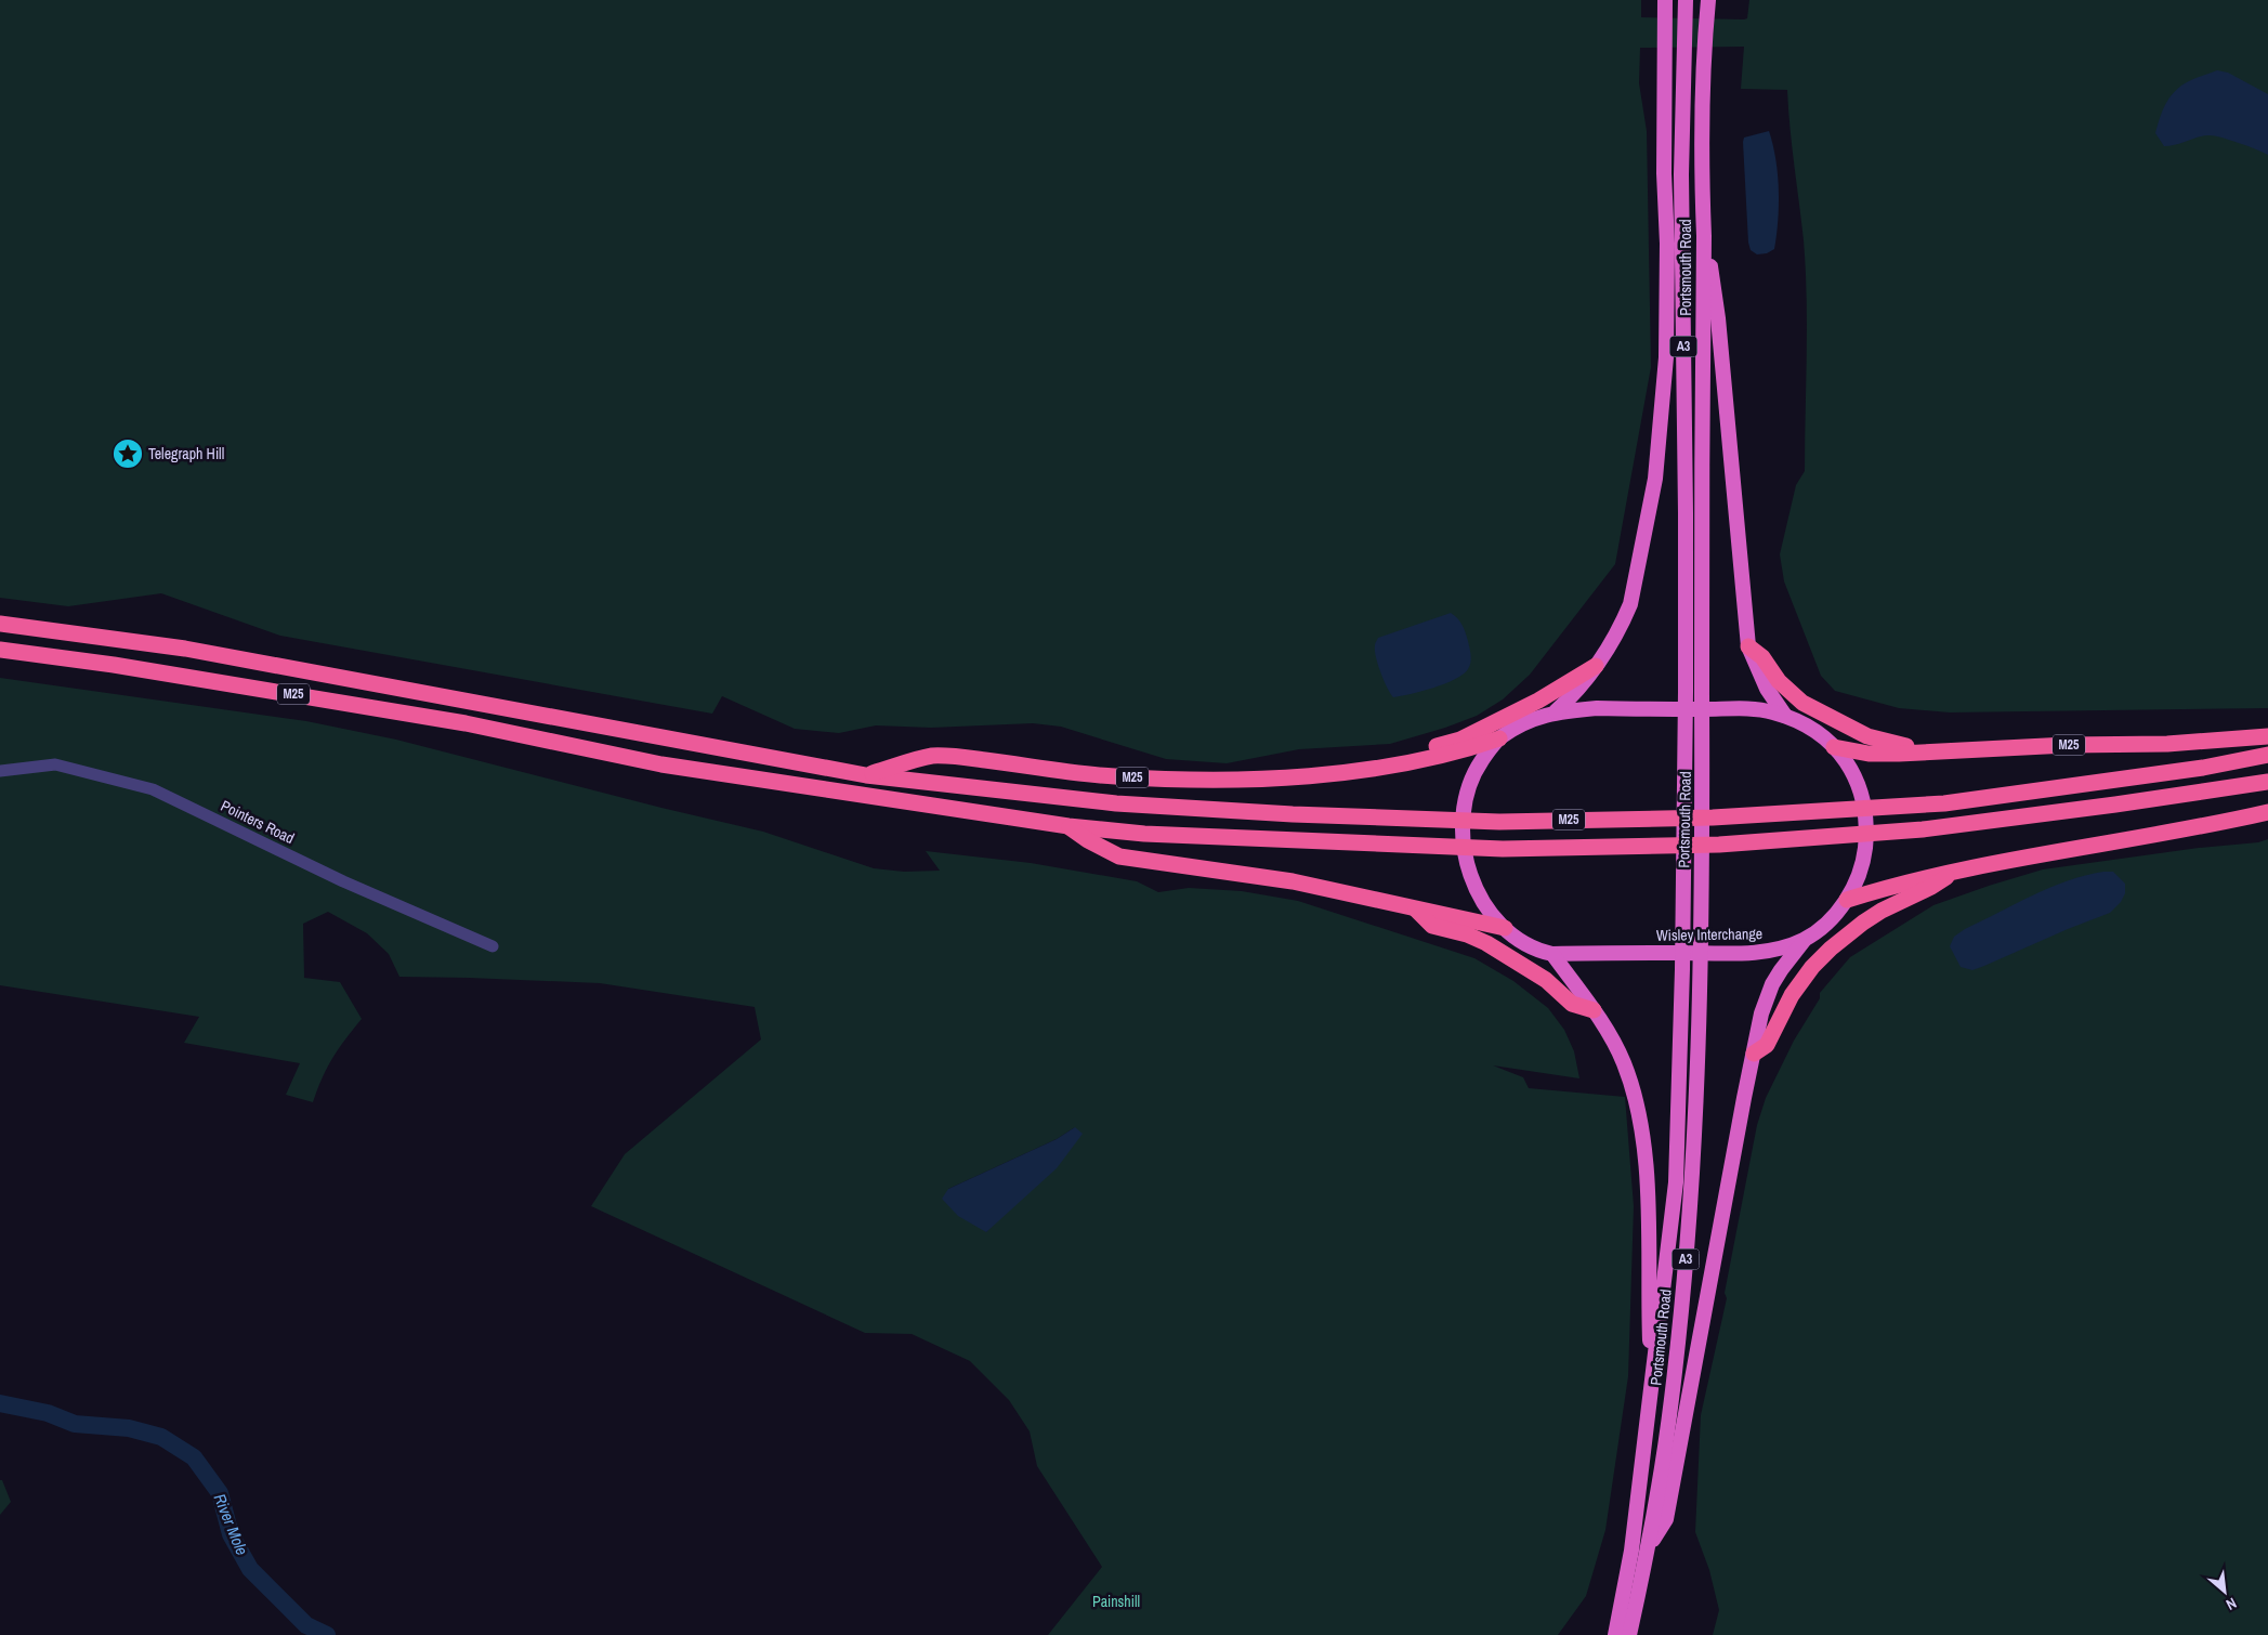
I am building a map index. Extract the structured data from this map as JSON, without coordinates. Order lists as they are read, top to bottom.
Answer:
{
  "streets": {
    "highway": [
      "Portsmouth Road",
      "A3",
      "M25",
      "Wisley Interchange"
    ],
    "street": ["Pointers Road"]
  },
  "crossings": [
    ["Portsmouth Road", "A3"],
    ["A3", "M25"],
    ["A3", "Wisley Interchange"],
    ["M25", "Wisley Interchange"]
  ],
  "water": ["River Mole"],
  "parks": ["Painshill"],
  "places": {
    "place": ["Telegraph Hill"]
  },
  "north": "bottom right"
}
